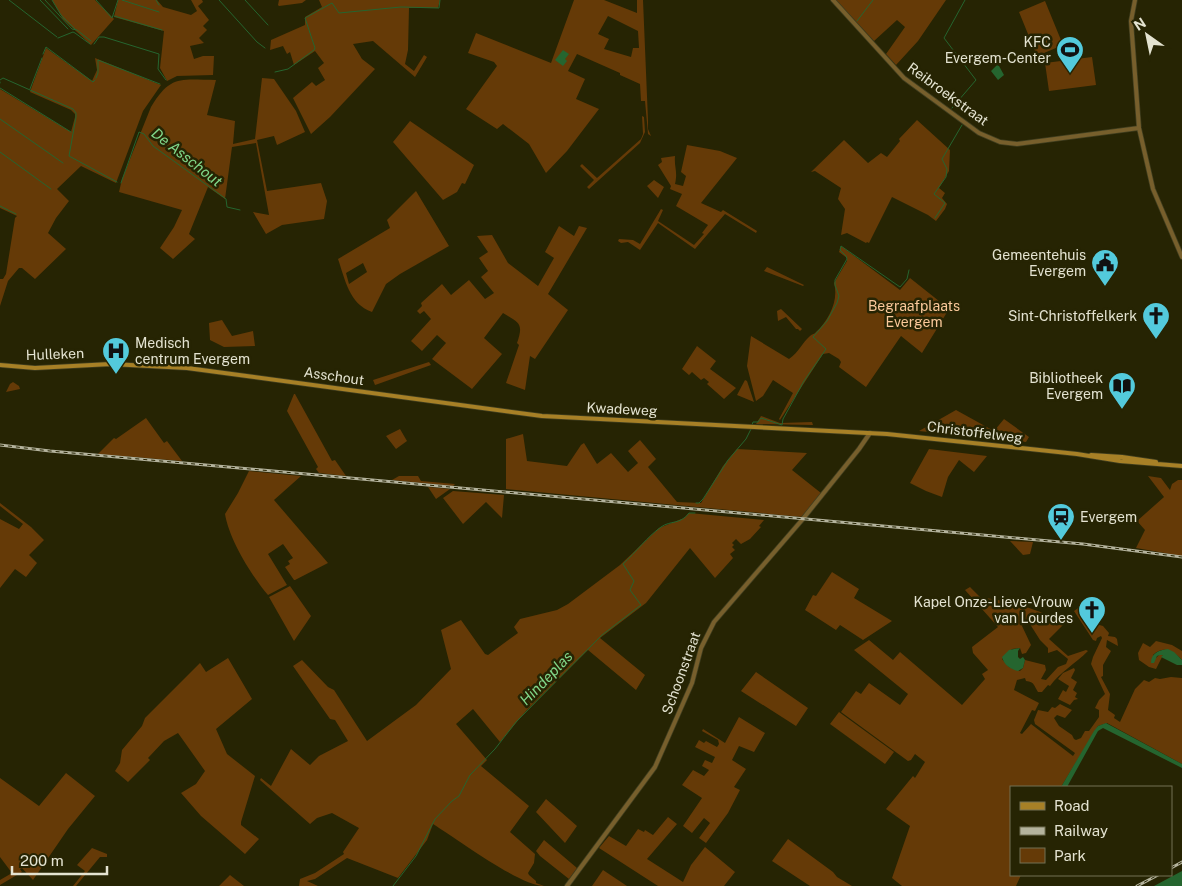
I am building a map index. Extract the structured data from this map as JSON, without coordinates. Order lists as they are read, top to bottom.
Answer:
{
  "streets": {
    "main road": [
      "Hulleken",
      "Asschout",
      "Kwadeweg",
      "Christoffelweg"
    ],
    "street": ["Reibroekstraat", "Schoonstraat"]
  },
  "crossings": [
    ["Hulleken", "Asschout"],
    ["Asschout", "Kwadeweg"],
    ["Kwadeweg", "Christoffelweg"],
    ["Kwadeweg", "Schoonstraat"],
    ["Christoffelweg", "Schoonstraat"]
  ],
  "water": ["De Asschout", "Hindeplas"],
  "parks": ["Begraafplaats Evergem"],
  "places": {
    "sports": ["KFC Evergem-Center"],
    "public building": ["Gemeentehuis Evergem"],
    "church": ["Sint-Christoffelkerk", "Kapel Onze-Lieve-Vrouw van Lourdes"],
    "hospital": ["Medisch centrum Evergem"],
    "library": ["Bibliotheek Evergem"],
    "station": ["Evergem"]
  },
  "legend": ["Road", "Railway", "Park"],
  "scale_bar": "200 m",
  "north": "top left"
}
